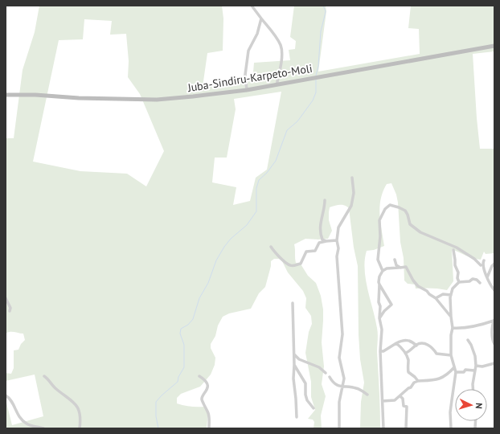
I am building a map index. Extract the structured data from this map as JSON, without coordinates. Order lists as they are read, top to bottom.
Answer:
{
  "streets": {
    "main road": ["Juba-Sindiru-Karpeto-Moli"]
  },
  "north": "right"
}
